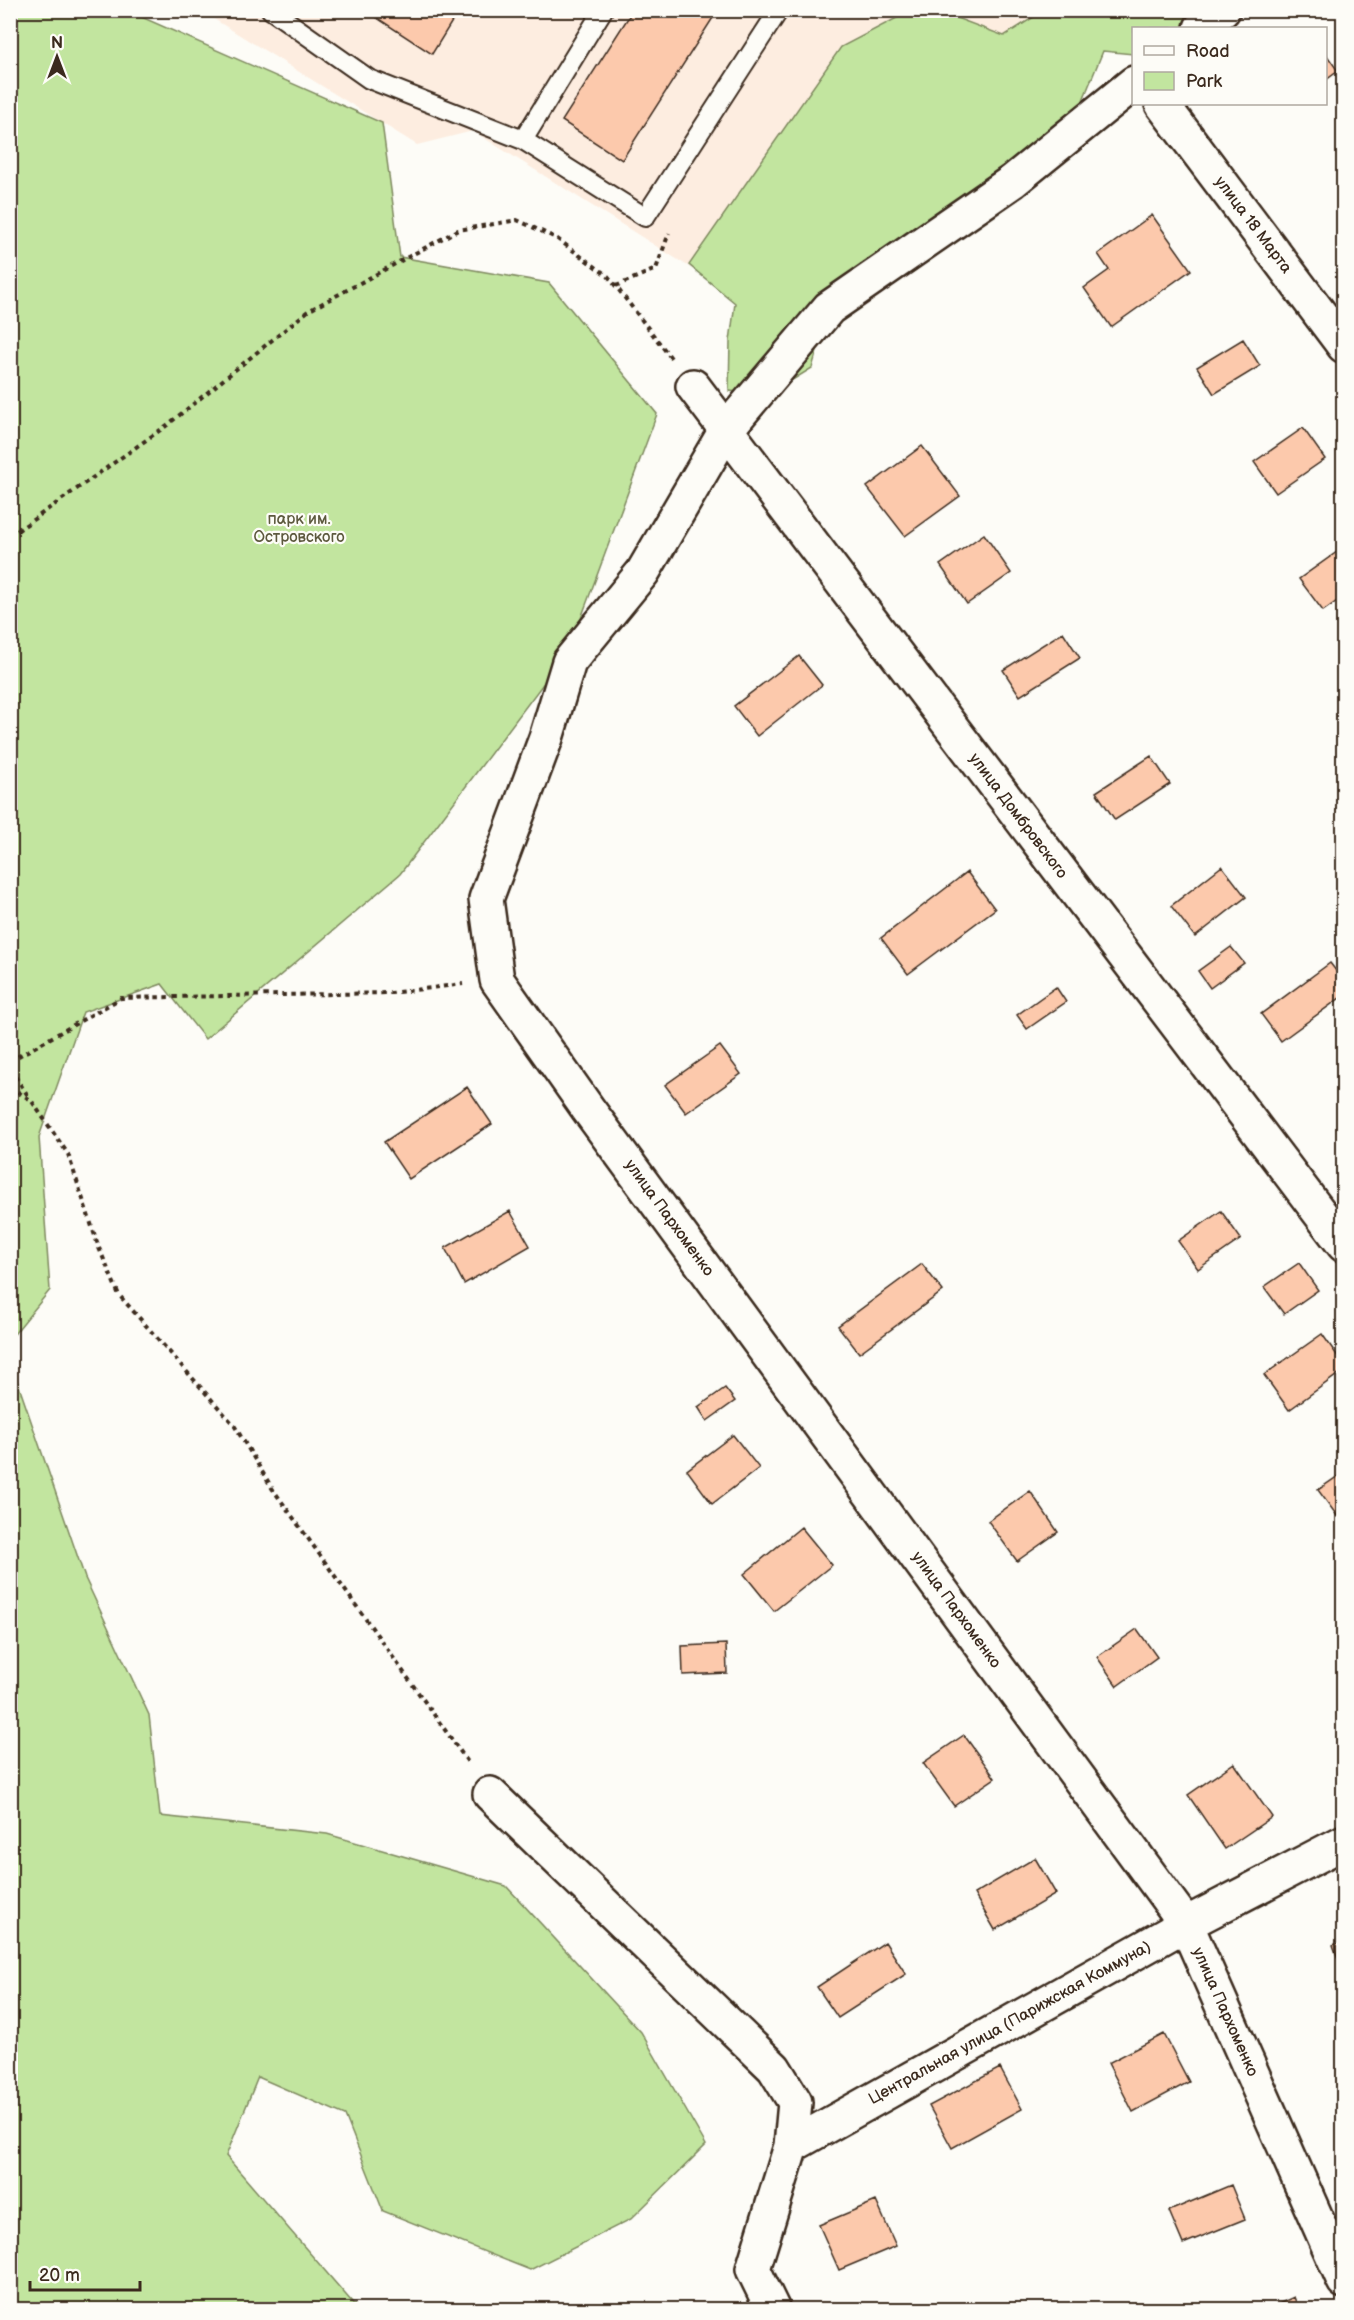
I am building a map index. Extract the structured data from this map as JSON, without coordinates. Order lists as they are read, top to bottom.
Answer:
{
  "streets": {
    "street": [
      "улица 18 Марта",
      "улица Домбровского",
      "улица Пархоменко",
      "Центральная улица (Парижская Коммуна)"
    ]
  },
  "crossings": [
    ["улица Пархоменко", "Центральная улица (Парижская Коммуна)"]
  ],
  "parks": ["парк им. Островского"],
  "legend": ["Road", "Park"],
  "scale_bar": "20 m",
  "north": "top"
}
